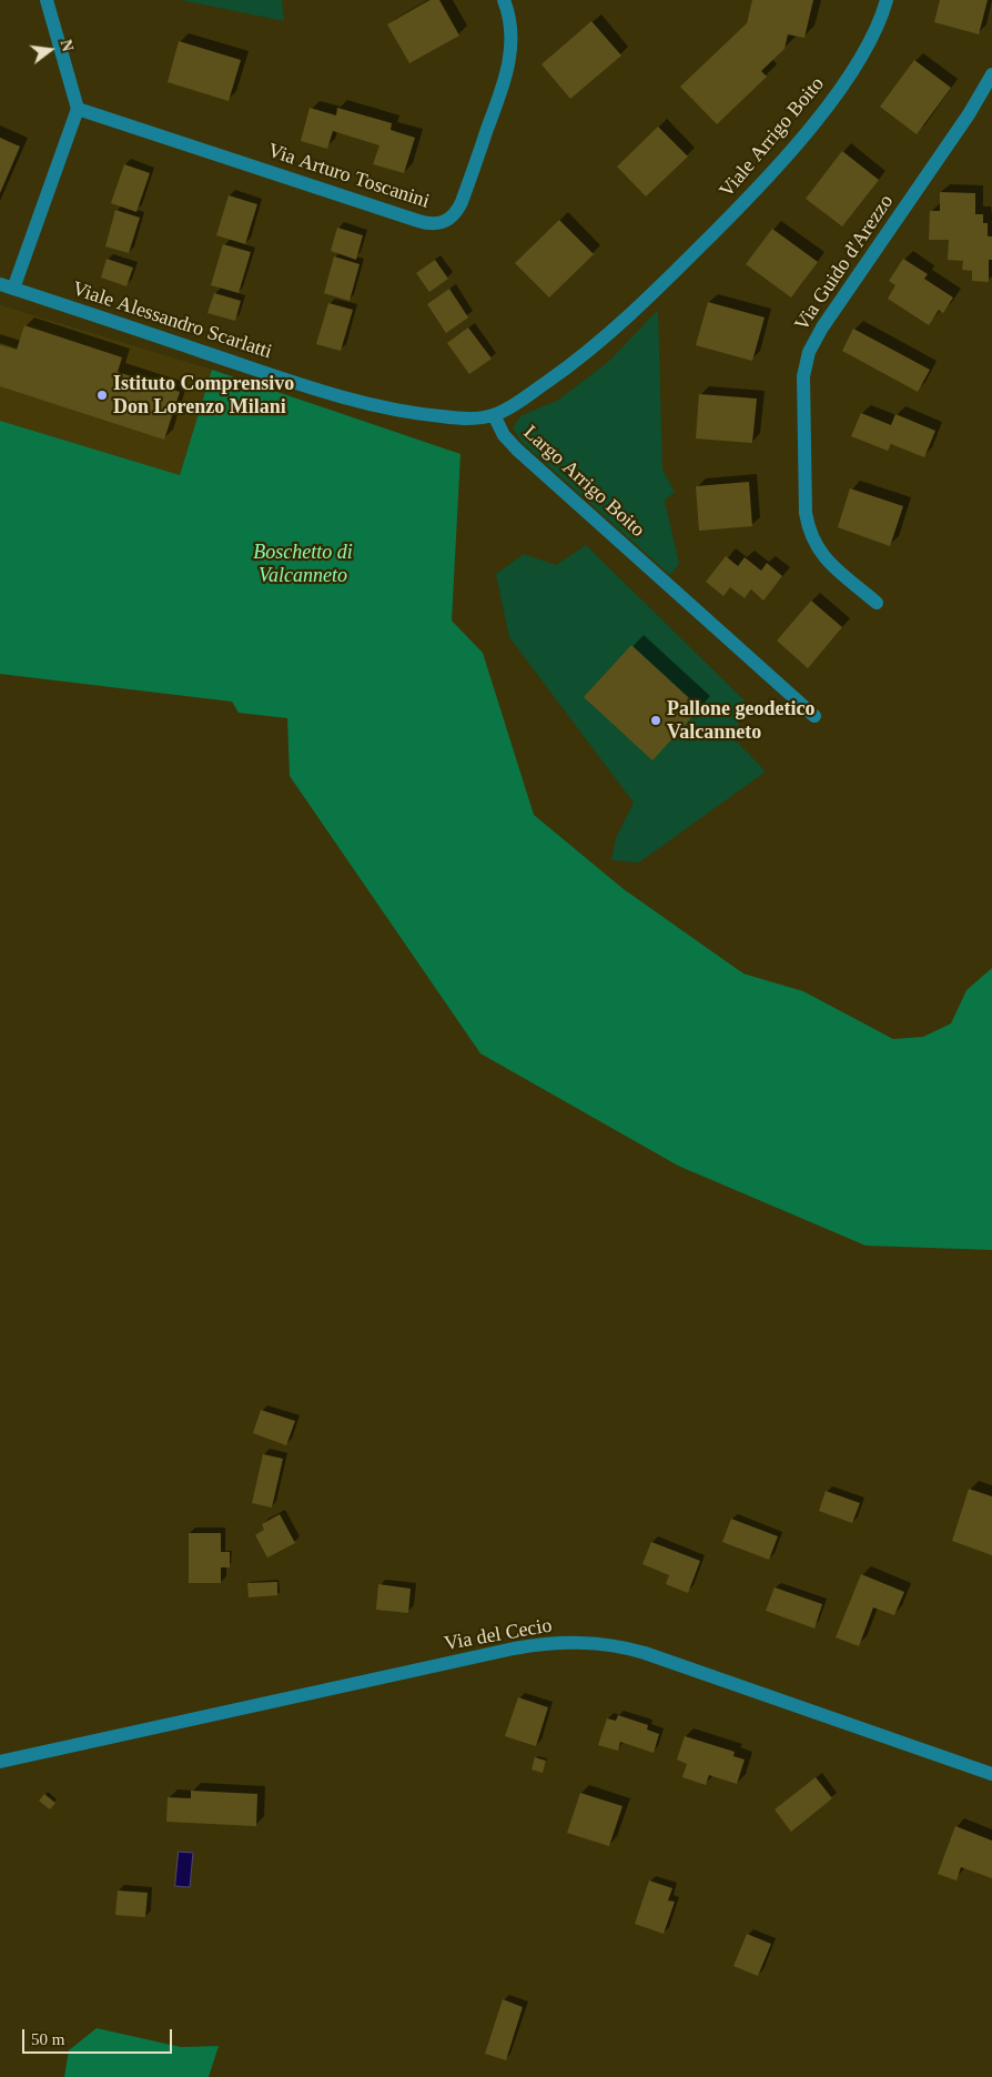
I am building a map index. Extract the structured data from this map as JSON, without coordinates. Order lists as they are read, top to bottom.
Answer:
{
  "streets": {
    "street": [
      "Viale Arrigo Boito",
      "Via Arturo Toscanini",
      "Via Guido d'Arezzo",
      "Viale Alessandro Scarlatti",
      "Largo Arrigo Boito",
      "Via del Cecio"
    ]
  },
  "crossings": [
    ["Viale Arrigo Boito", "Largo Arrigo Boito"],
    ["Viale Alessandro Scarlatti", "Largo Arrigo Boito"]
  ],
  "parks": ["Boschetto di Valcanneto"],
  "places": ["Istituto Comprensivo Don Lorenzo Milani", "Pallone geodetico Valcanneto"],
  "scale_bar": "50 m",
  "north": "right"
}
